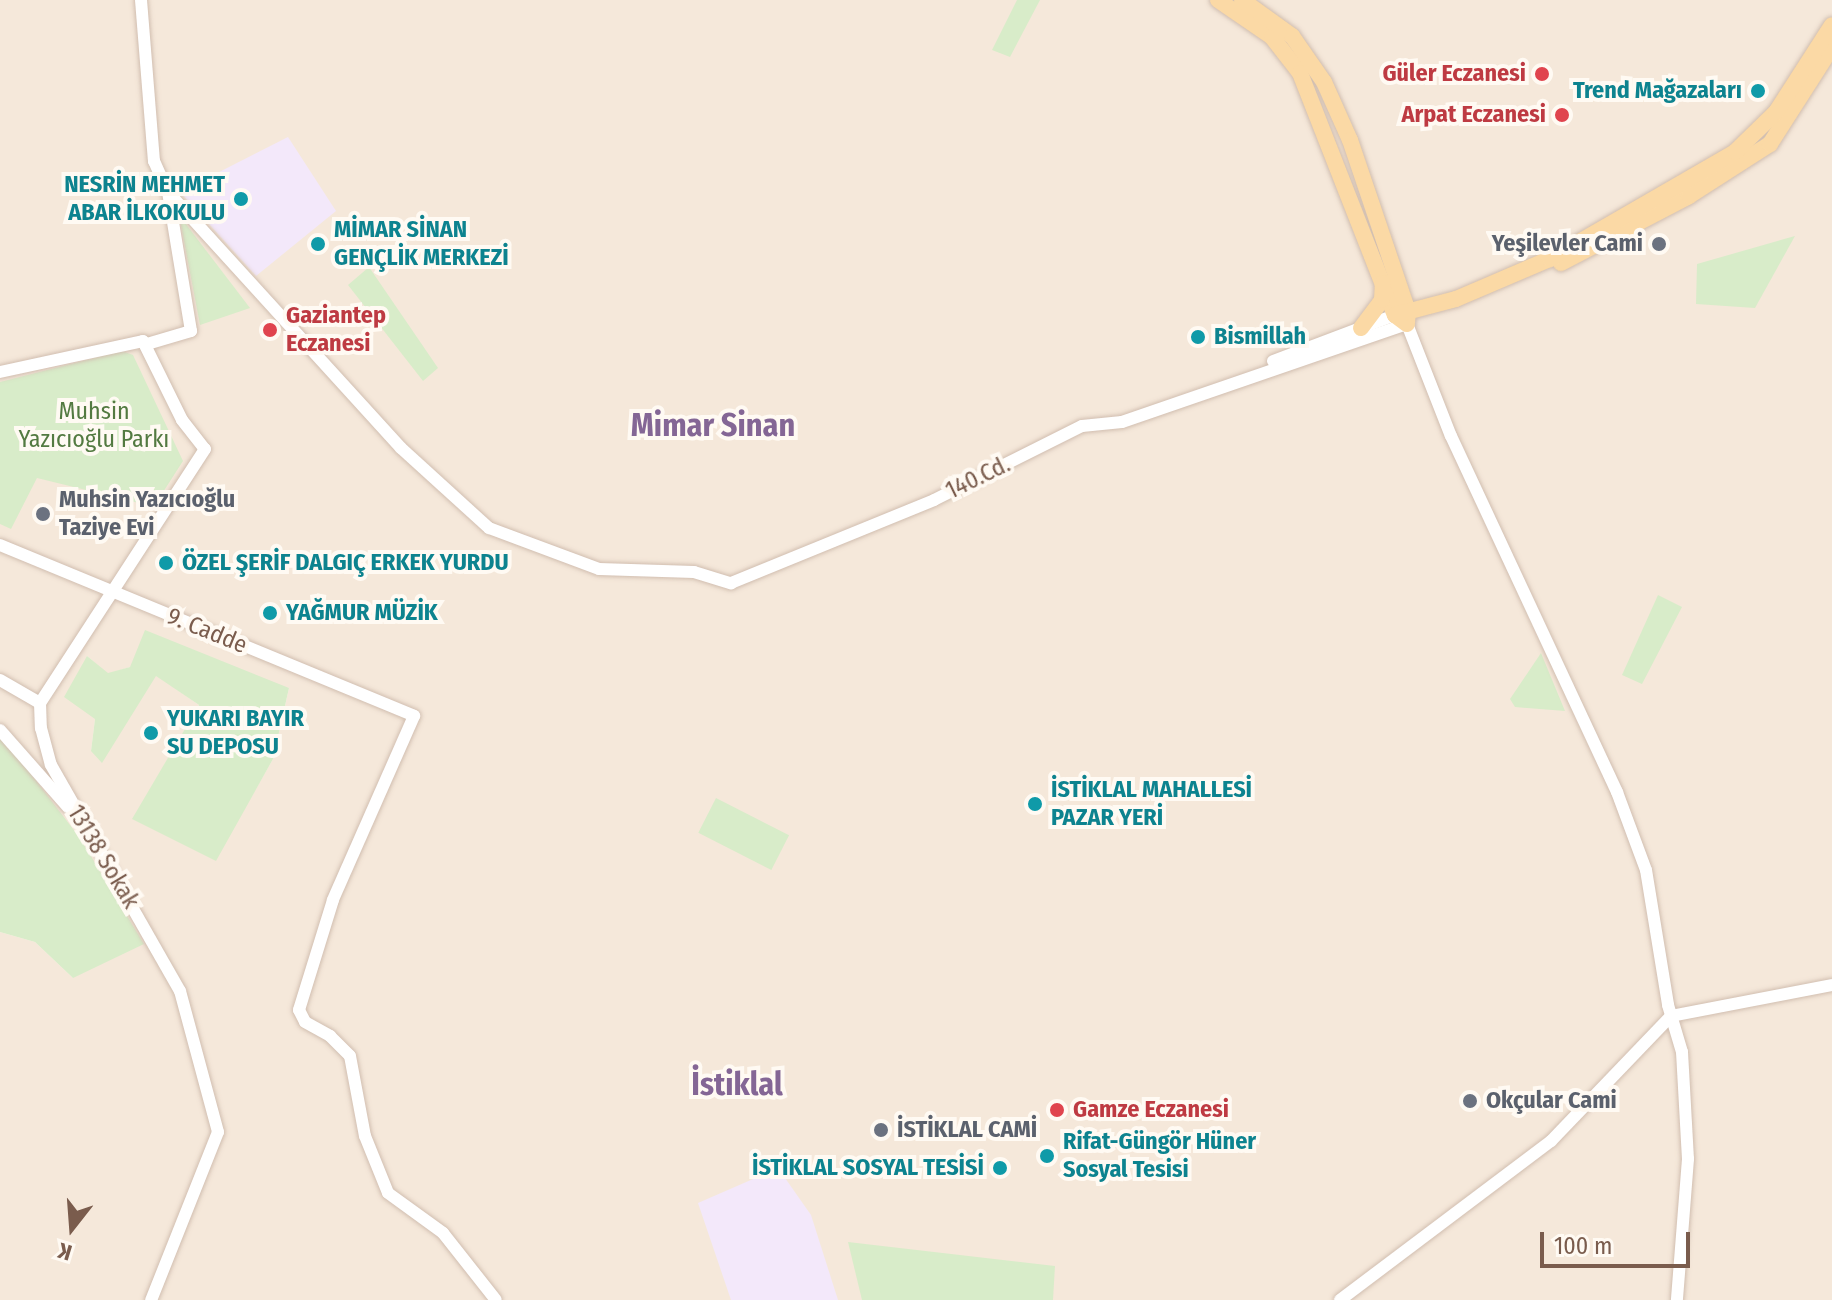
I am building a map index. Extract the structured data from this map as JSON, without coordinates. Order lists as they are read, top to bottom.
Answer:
{
  "streets": {
    "street": ["140.Cd.", "9. Cadde", "13138 Sokak"]
  },
  "districts": ["Mimar Sinan", "İstiklal"],
  "parks": ["Muhsin Yazıcıoğlu Parkı"],
  "places": [
    "Güler Eczanesi",
    "Trend Mağazaları",
    "Arpat Eczanesi",
    "NESRİN MEHMET ABAR İLKOKULU",
    "MİMAR SİNAN GENÇLİK MERKEZİ",
    "Yeşilevler Cami",
    "Gaziantep Eczanesi",
    "Bismillah",
    "Muhsin Yazıcıoğlu Taziye Evi",
    "ÖZEL ŞERİF DALGIÇ ERKEK YURDU",
    "YAĞMUR MÜZİK",
    "YUKARI BAYIR SU DEPOSU",
    "İSTİKLAL MAHALLESİ PAZAR YERİ",
    "Okçular Cami",
    "Gamze Eczanesi",
    "İSTİKLAL CAMİ",
    "Rifat-Güngör Hüner Sosyal Tesisi",
    "İSTİKLAL SOSYAL TESİSİ"
  ],
  "scale_bar": "100 m",
  "north": "bottom"
}
